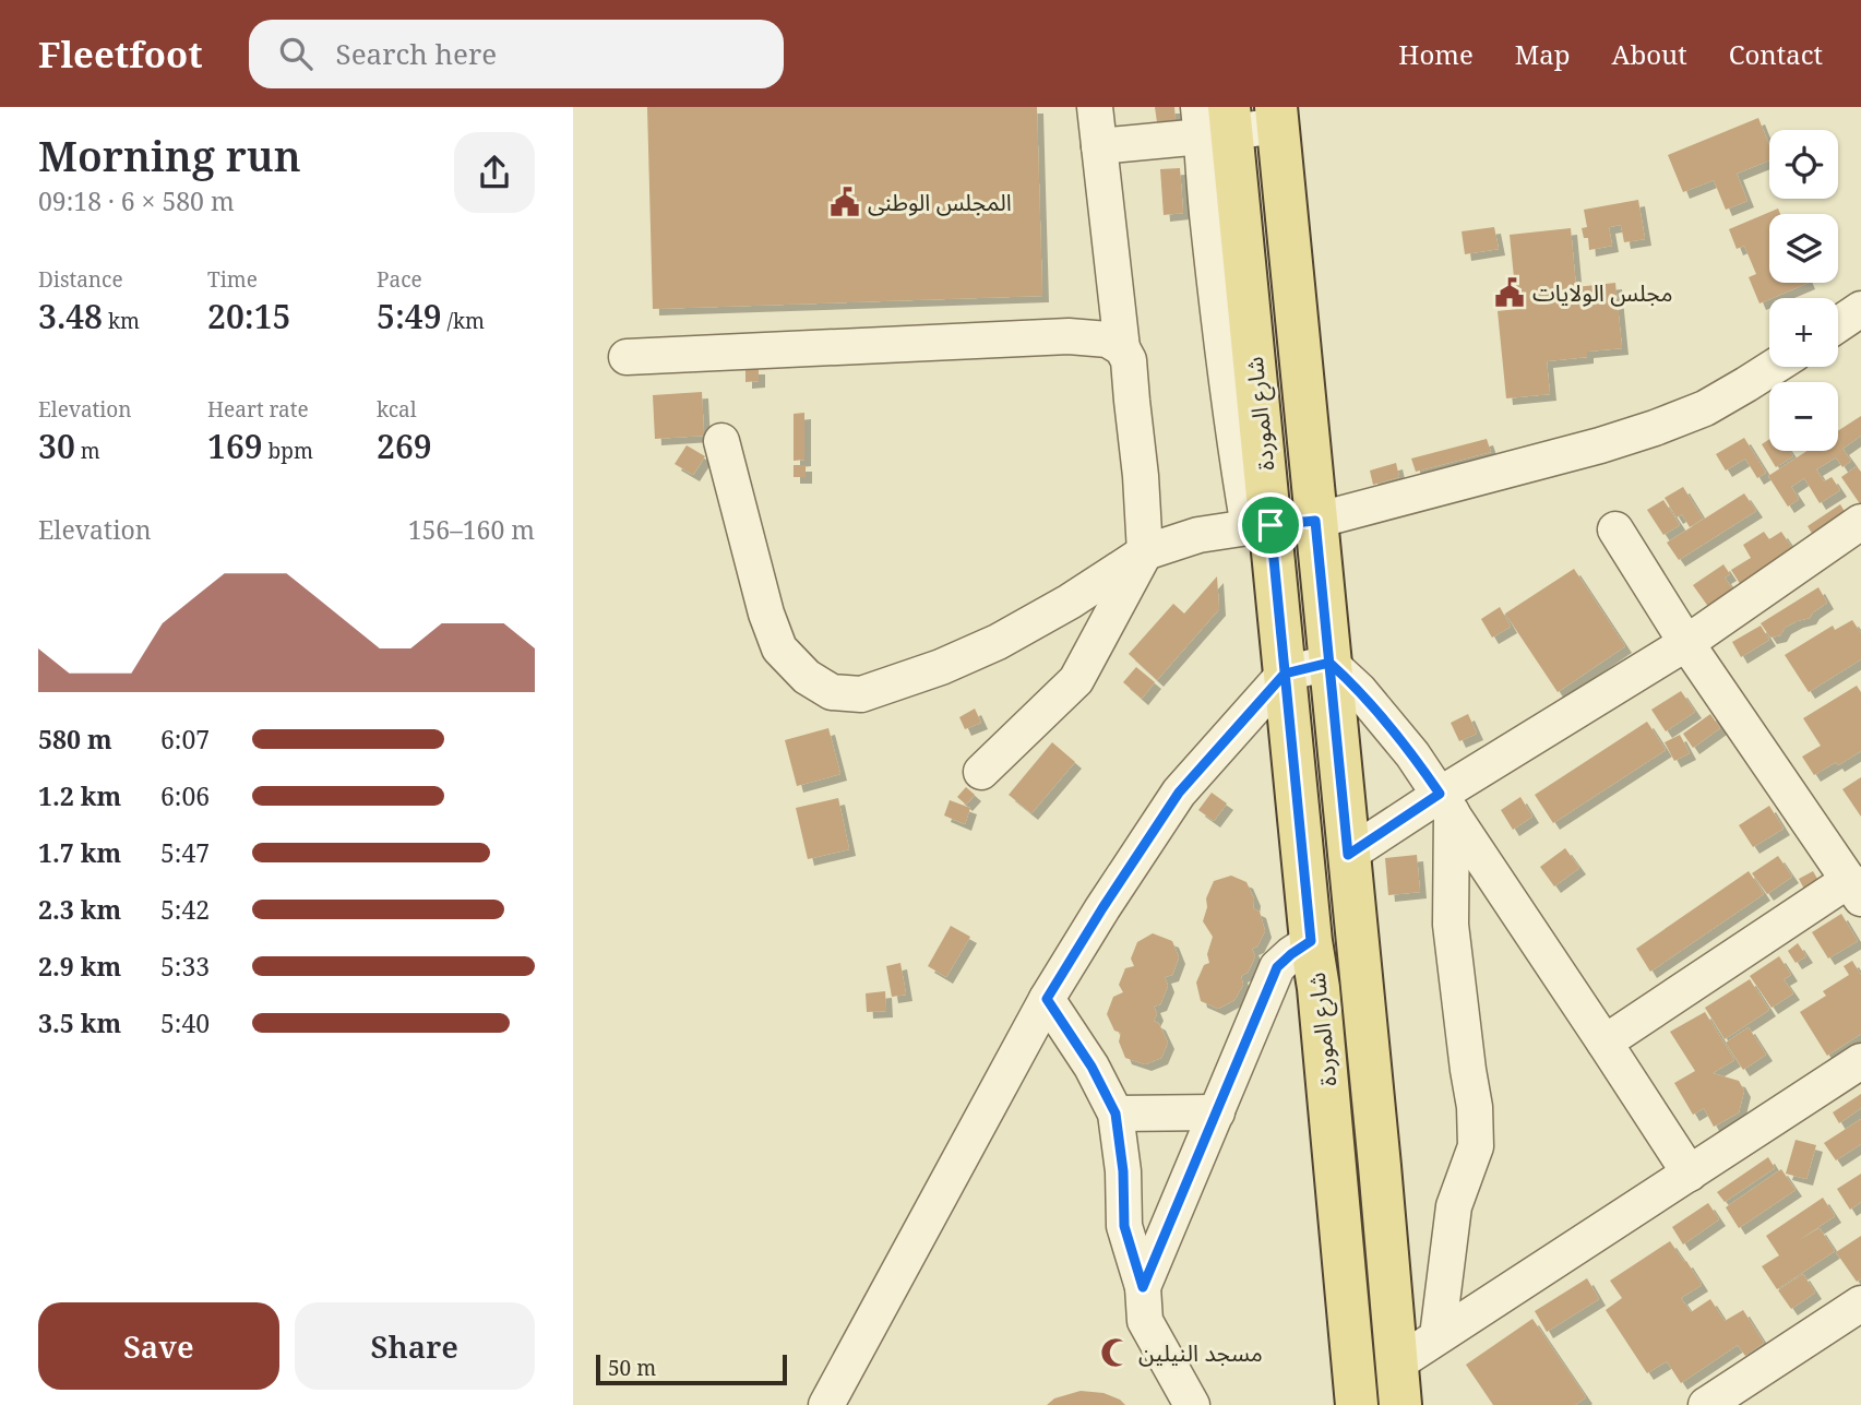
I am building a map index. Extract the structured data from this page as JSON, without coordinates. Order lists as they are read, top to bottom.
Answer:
{
  "streets": {
    "main road": ["شارع الموردة"]
  },
  "places": {
    "public building": ["المجلس الوطنى", "مجلس الولايات"],
    "mosque": ["مسجد النيلين"]
  },
  "scale_bar": "50 m",
  "page": {
    "header": "Fleetfoot",
    "search": "Search here",
    "nav": [
      "Home",
      "Map",
      "About",
      "Contact"
    ],
    "heading": ["Morning run", "09:18 · 6 × 580 m"],
    "map_buttons": ["+", "−"],
    "stats": [
      ["Distance", "3.48 km"],
      ["Time", "20:15"],
      ["Pace", "5:49 /km"],
      ["Elevation", "30 m"],
      ["Heart rate", "169 bpm"],
      ["kcal", "269"]
    ],
    "chart": ["Elevation", "156–160 m"],
    "list": [
      {
        "name": "580 m",
        "note": "6:07"
      },
      {
        "name": "1.2 km",
        "note": "6:06"
      },
      {
        "name": "1.7 km",
        "note": "5:47"
      },
      {
        "name": "2.3 km",
        "note": "5:42"
      },
      {
        "name": "2.9 km",
        "note": "5:33"
      },
      {
        "name": "3.5 km",
        "note": "5:40"
      }
    ],
    "buttons": ["Save", "Share"],
    "scale": "50 m"
  }
}
